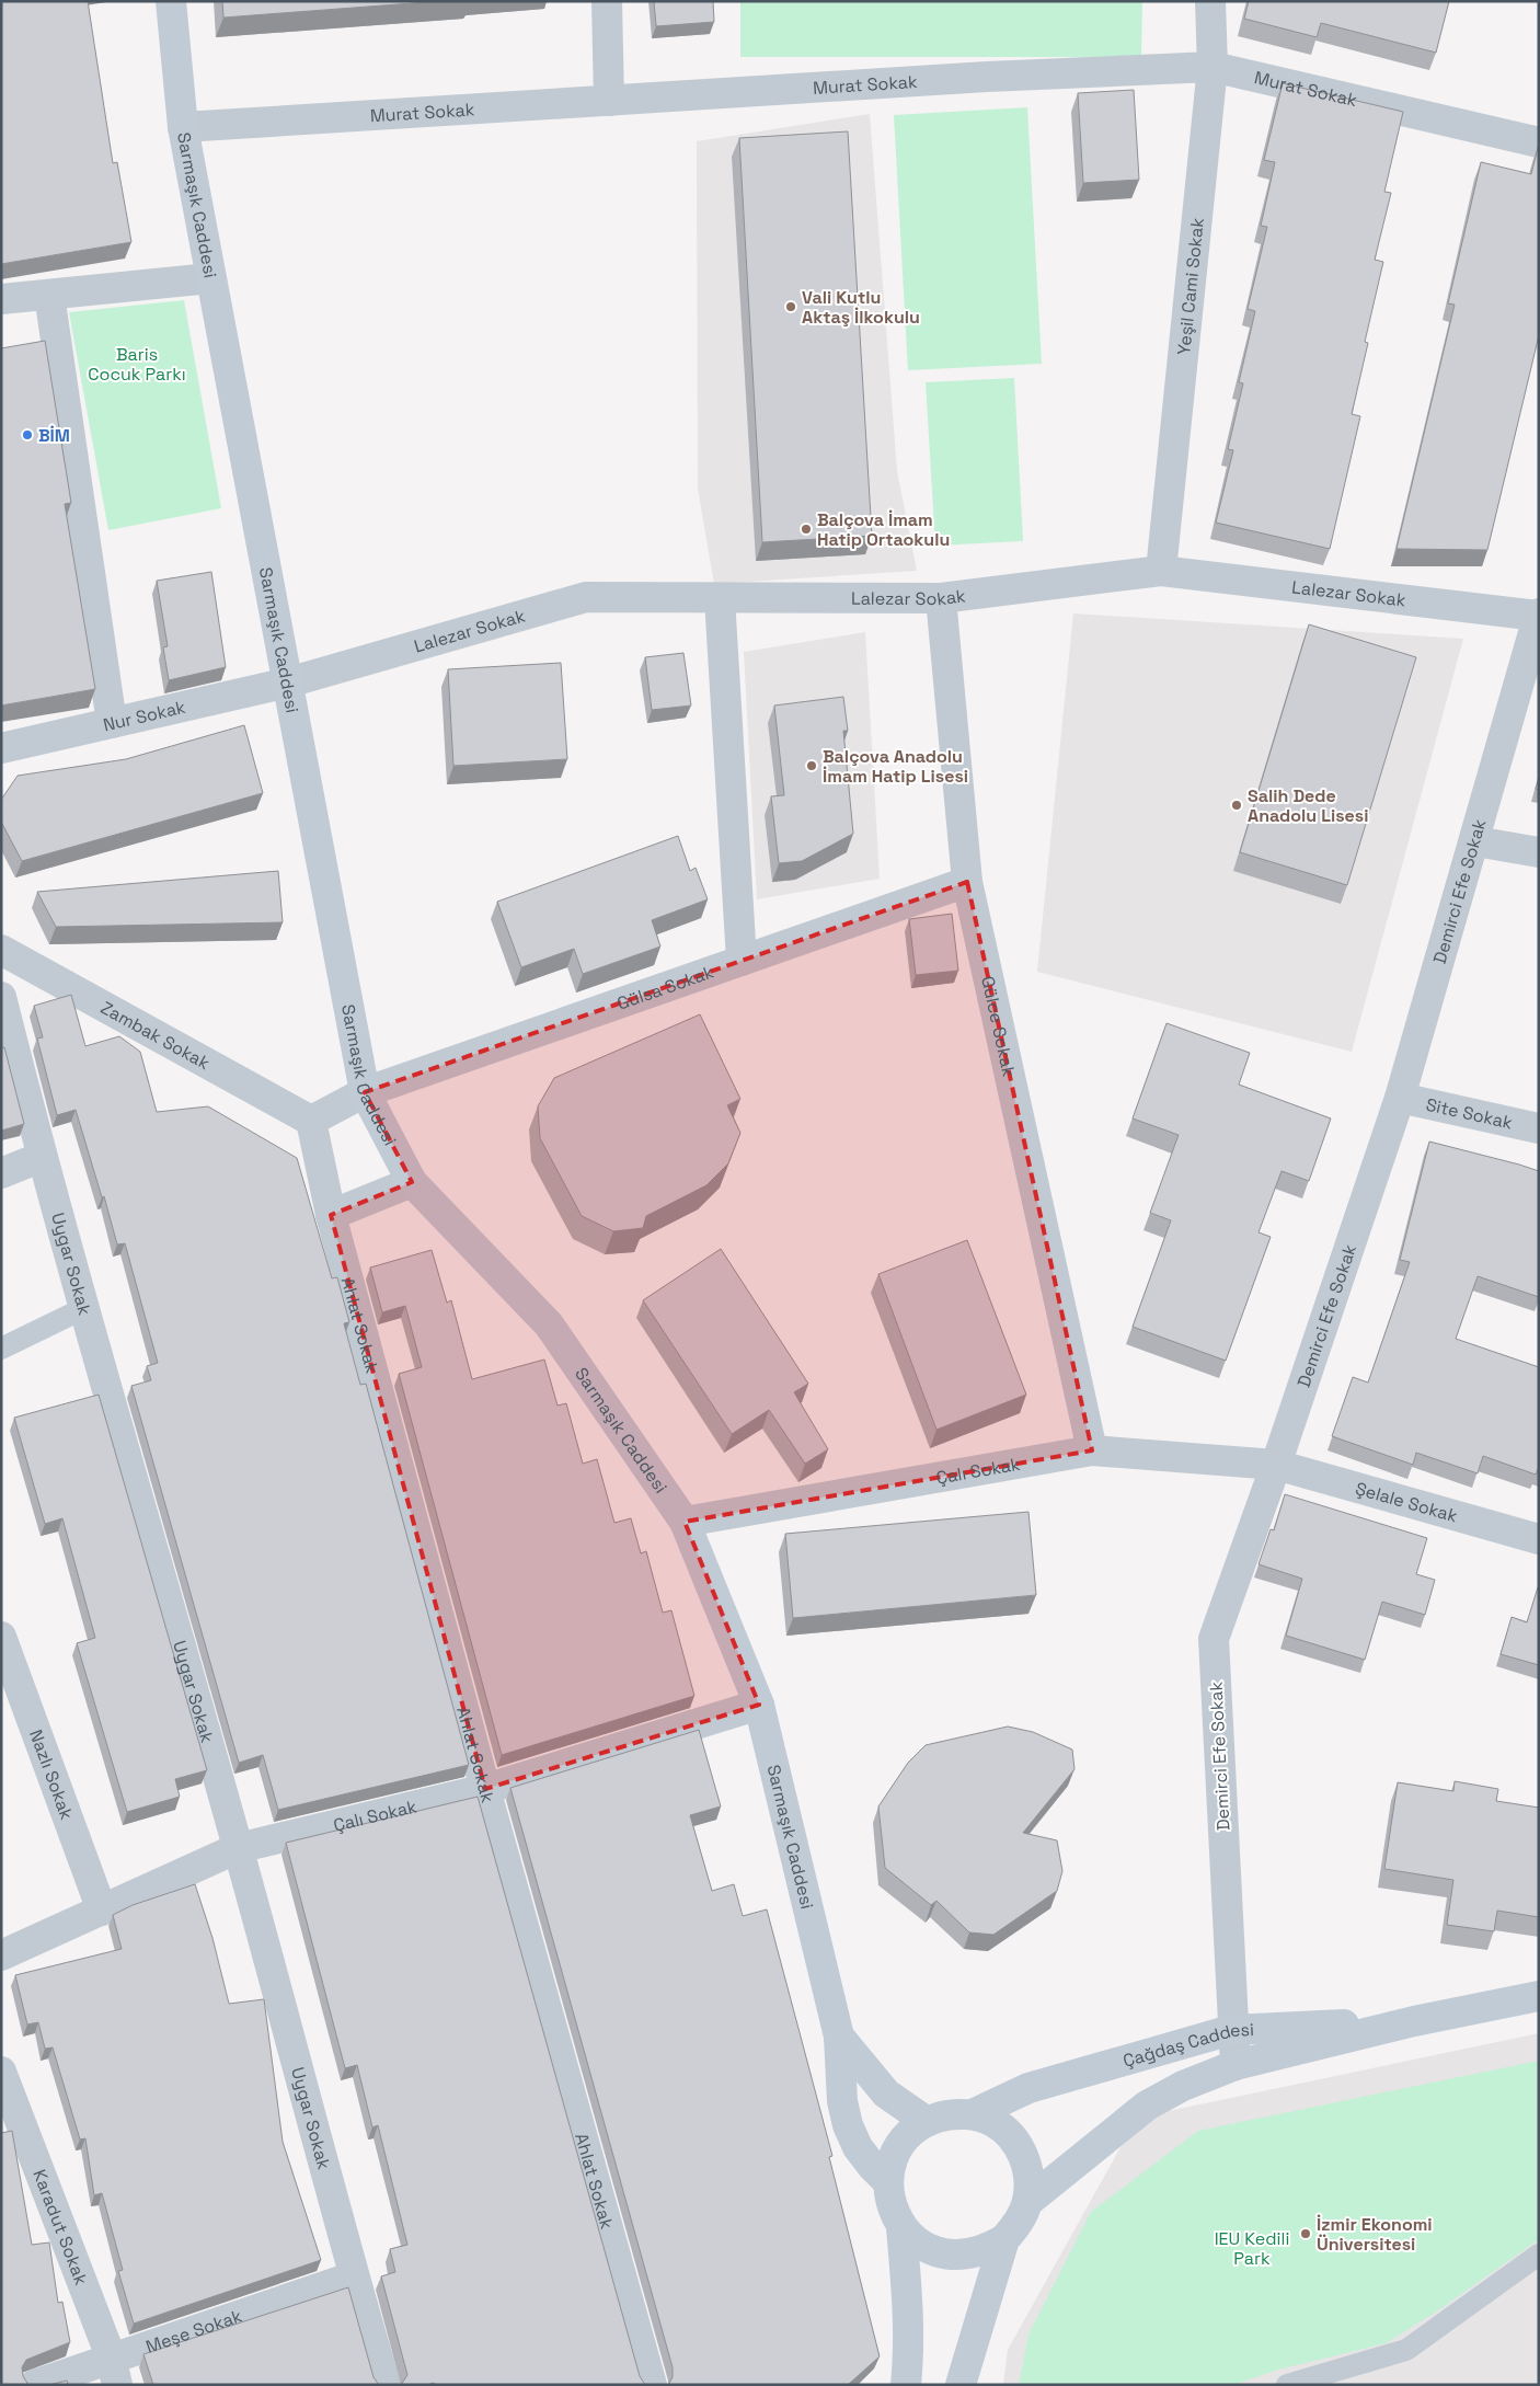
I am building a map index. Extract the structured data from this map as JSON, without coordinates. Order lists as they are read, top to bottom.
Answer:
{
  "streets": {
    "main road": ["Sarmaşık Caddesi", "Çağdaş Caddesi"],
    "street": [
      "Murat Sokak",
      "Yeşil Cami Sokak",
      "Lalezar Sokak",
      "Nur Sokak",
      "Demirci Efe Sokak",
      "Gülsa Sokak",
      "Gülce Sokak",
      "Zambak Sokak",
      "Site Sokak",
      "Uygar Sokak",
      "Ahlat Sokak",
      "Çalı Sokak",
      "Şelale Sokak",
      "Nazlı Sokak",
      "Karadut Sokak",
      "Meşe Sokak"
    ]
  },
  "crossings": [
    ["Murat Sokak", "Sarmaşık Caddesi"],
    ["Murat Sokak", "Yeşil Cami Sokak"],
    ["Sarmaşık Caddesi", "Lalezar Sokak"],
    ["Sarmaşık Caddesi", "Nur Sokak"],
    ["Sarmaşık Caddesi", "Gülsa Sokak"],
    ["Sarmaşık Caddesi", "Çalı Sokak"],
    ["Sarmaşık Caddesi", "Çağdaş Caddesi"],
    ["Yeşil Cami Sokak", "Lalezar Sokak"],
    ["Lalezar Sokak", "Nur Sokak"],
    ["Lalezar Sokak", "Demirci Efe Sokak"],
    ["Lalezar Sokak", "Gülce Sokak"],
    ["Demirci Efe Sokak", "Site Sokak"],
    ["Demirci Efe Sokak", "Çalı Sokak"],
    ["Demirci Efe Sokak", "Şelale Sokak"],
    ["Demirci Efe Sokak", "Çağdaş Caddesi"],
    ["Gülsa Sokak", "Gülce Sokak"],
    ["Gülsa Sokak", "Zambak Sokak"],
    ["Gülsa Sokak", "Ahlat Sokak"],
    ["Gülce Sokak", "Çalı Sokak"],
    ["Zambak Sokak", "Ahlat Sokak"],
    ["Uygar Sokak", "Çalı Sokak"],
    ["Uygar Sokak", "Meşe Sokak"],
    ["Ahlat Sokak", "Çalı Sokak"],
    ["Çalı Sokak", "Şelale Sokak"],
    ["Çalı Sokak", "Nazlı Sokak"],
    ["Karadut Sokak", "Meşe Sokak"]
  ],
  "parks": ["Baris Cocuk Parkı", "IEU Kedili Park"],
  "places": [
    "Vali Kutlu Aktaş İlkokulu",
    "BİM",
    "Balçova İmam Hatip Ortaokulu",
    "Balçova Anadolu İmam Hatip Lisesi",
    "Salih Dede Anadolu Lisesi",
    "İzmir Ekonomi Üniversitesi"
  ]
}
